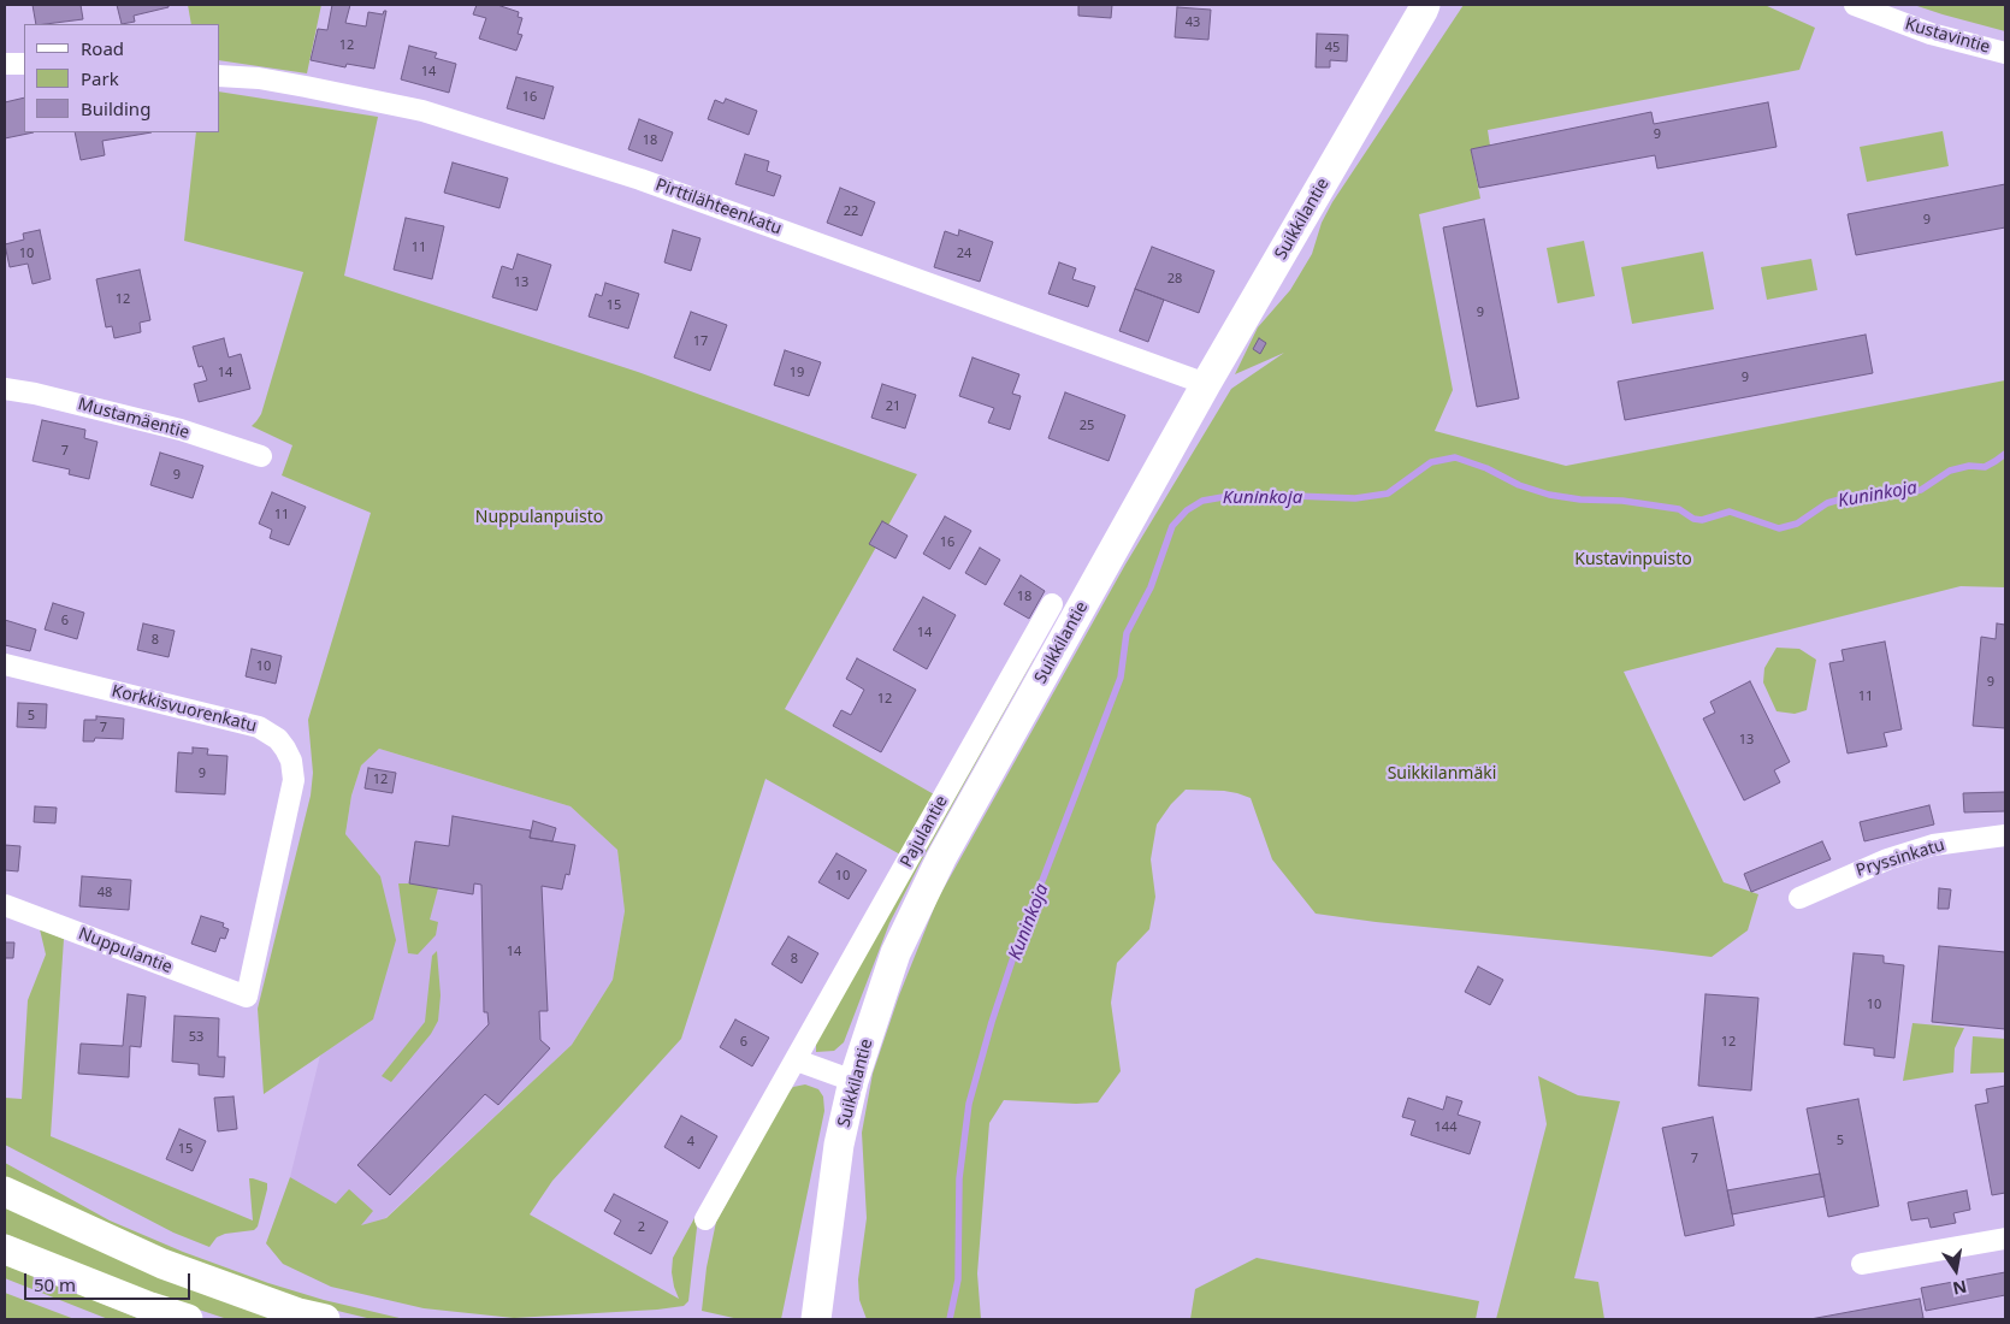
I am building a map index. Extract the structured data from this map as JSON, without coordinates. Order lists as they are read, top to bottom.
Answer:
{
  "streets": {
    "main road": ["Suikkilantie"],
    "street": [
      "Kustavintie",
      "Pirttilähteenkatu",
      "Mustamäentie",
      "Korkkisvuorenkatu",
      "Pajulantie",
      "Pryssinkatu",
      "Nuppulantie"
    ]
  },
  "crossings": [
    ["Pirttilähteenkatu", "Suikkilantie"],
    ["Korkkisvuorenkatu", "Nuppulantie"]
  ],
  "water": ["Kuninkoja"],
  "parks": ["Nuppulanpuisto", "Kustavinpuisto", "Suikkilanmäki"],
  "house_numbers": [
    "43",
    "12",
    "45",
    "14",
    "16",
    "9",
    "18",
    "22",
    "9",
    "11",
    "10",
    "24",
    "28",
    "13",
    "12",
    "15",
    "9",
    "17",
    "14",
    "19",
    "9",
    "21",
    "25",
    "7",
    "9",
    "11",
    "16",
    "18",
    "6",
    "14",
    "8",
    "10",
    "9",
    "11",
    "12",
    "5",
    "7",
    "13",
    "9",
    "12",
    "10",
    "48",
    "14",
    "8",
    "10",
    "53",
    "6",
    "12",
    "144",
    "5",
    "4",
    "15",
    "7",
    "2"
  ],
  "legend": ["Road", "Park", "Building"],
  "scale_bar": "50 m",
  "north": "bottom"
}
